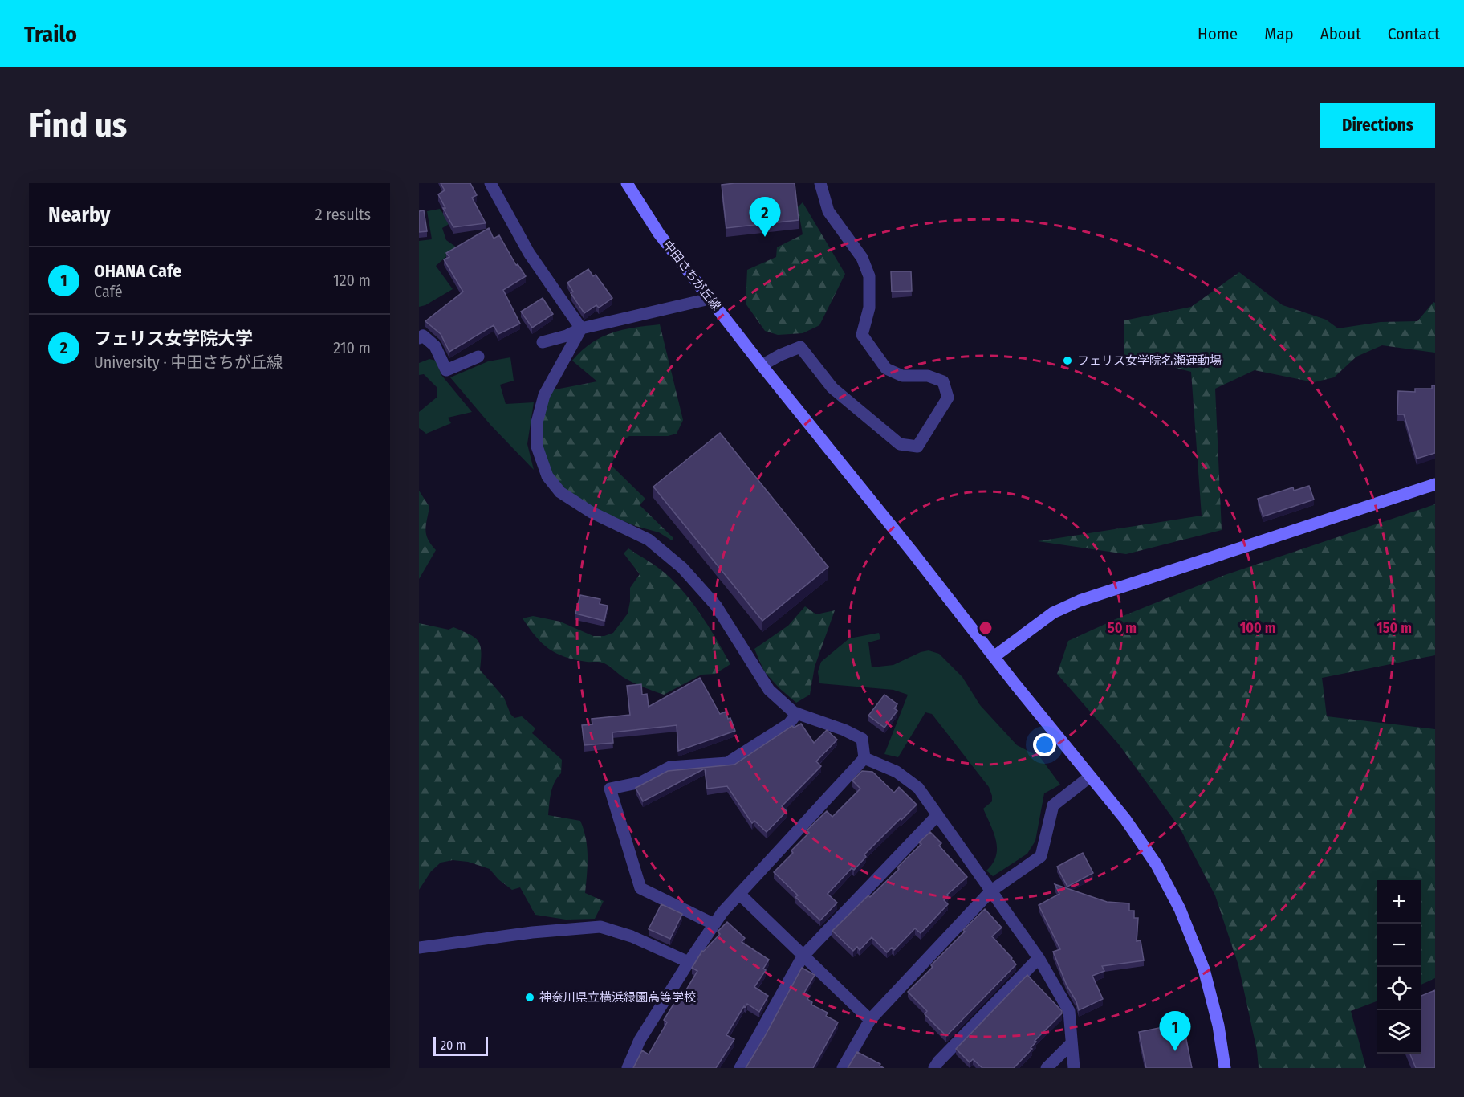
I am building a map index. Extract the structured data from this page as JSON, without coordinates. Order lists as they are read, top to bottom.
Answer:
{
  "streets": {
    "street": ["中田さちが丘線"]
  },
  "places": ["フェリス女学院名瀬運動場", "神奈川県立横浜緑園高等学校"],
  "scale_bar": "20 m",
  "page": {
    "header": "Trailo",
    "nav": [
      "Home",
      "Map",
      "About",
      "Contact"
    ],
    "buttons": "Directions",
    "title": "Find us",
    "heading": ["Nearby", "2 results"],
    "pins": ["2", "1"],
    "list": [
      {
        "mark": "1",
        "name": "OHANA Cafe",
        "note": "Café",
        "value": "120 m"
      },
      {
        "mark": "2",
        "name": "フェリス女学院大学",
        "note": "University · 中田さちが丘線",
        "value": "210 m"
      }
    ],
    "map_buttons": ["+", "−"],
    "scale": "20 m"
  },
  "rings": ["50 m", "100 m", "150 m"]
}
